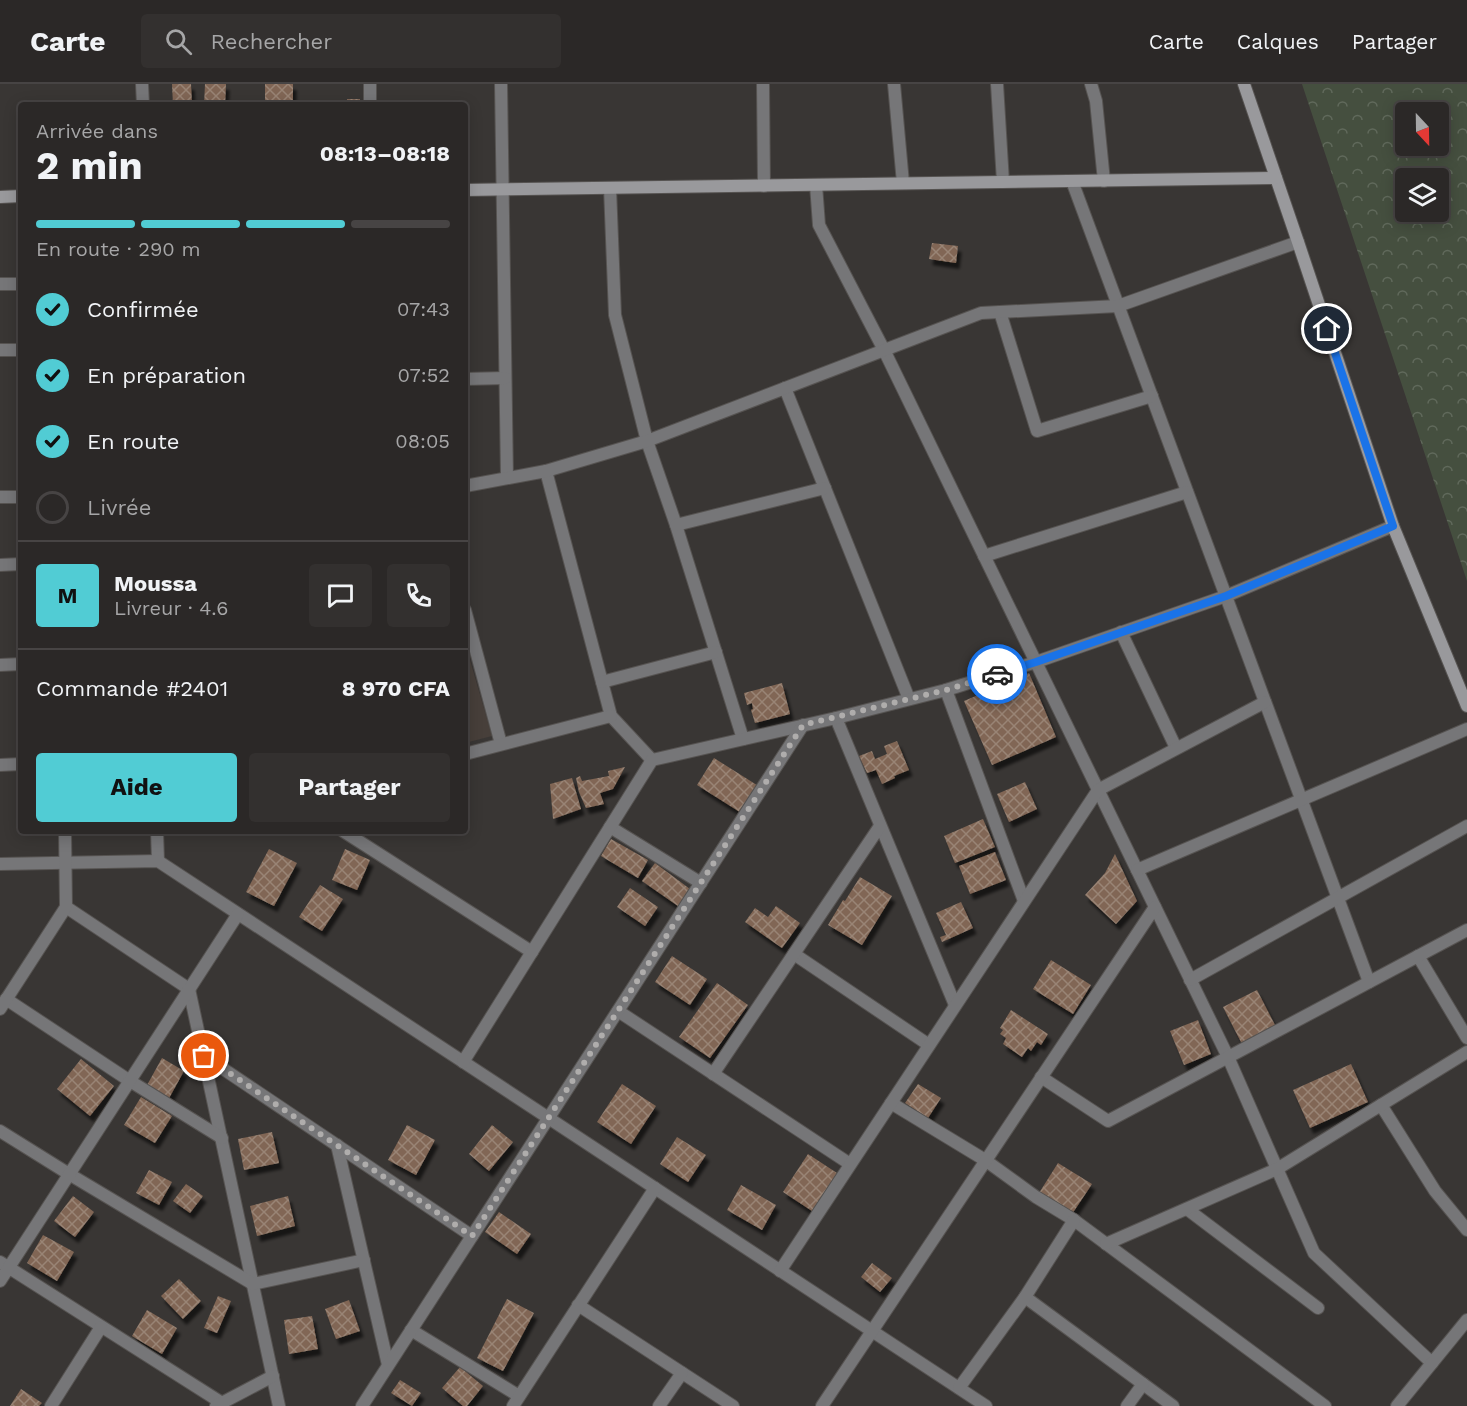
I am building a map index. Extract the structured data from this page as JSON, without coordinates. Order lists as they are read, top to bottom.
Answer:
{
  "north": "bottom",
  "page": {
    "header": "Carte",
    "search": "Rechercher",
    "nav": ["Carte", "Calques", "Partager"],
    "heading": ["2 min", "Arrivée dans", "08:13–08:18"],
    "panel": [
      "Moussa",
      "Livreur · 4.6",
      "Commande #2401",
      "8 970 CFA"
    ],
    "bar": "En route · 290 m",
    "list": [
      ["Confirmée", "07:43"],
      ["En préparation", "07:52"],
      ["En route", "08:05"],
      "Livrée"
    ],
    "round": "M",
    "buttons": ["Aide", "Partager"]
  }
}
